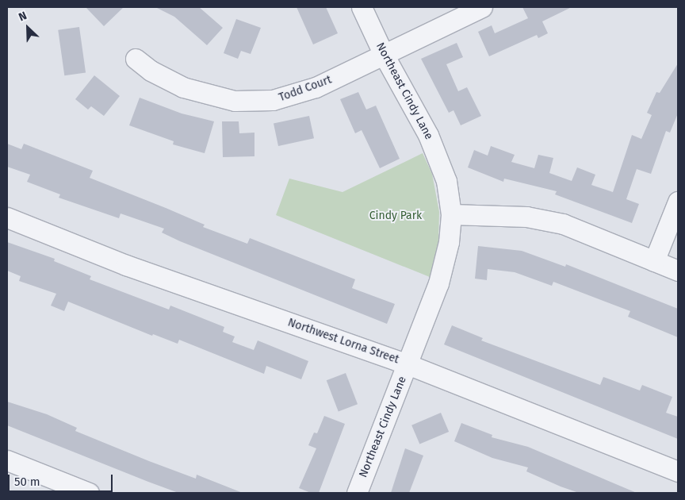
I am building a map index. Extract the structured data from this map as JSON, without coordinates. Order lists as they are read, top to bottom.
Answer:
{
  "streets": {
    "street": ["Todd Court", "Northeast Cindy Lane", "Northwest Lorna Street"]
  },
  "crossings": [
    ["Todd Court", "Northeast Cindy Lane"],
    ["Northeast Cindy Lane", "Northwest Lorna Street"]
  ],
  "parks": ["Cindy Park"],
  "scale_bar": "50 m",
  "north": "top left"
}
